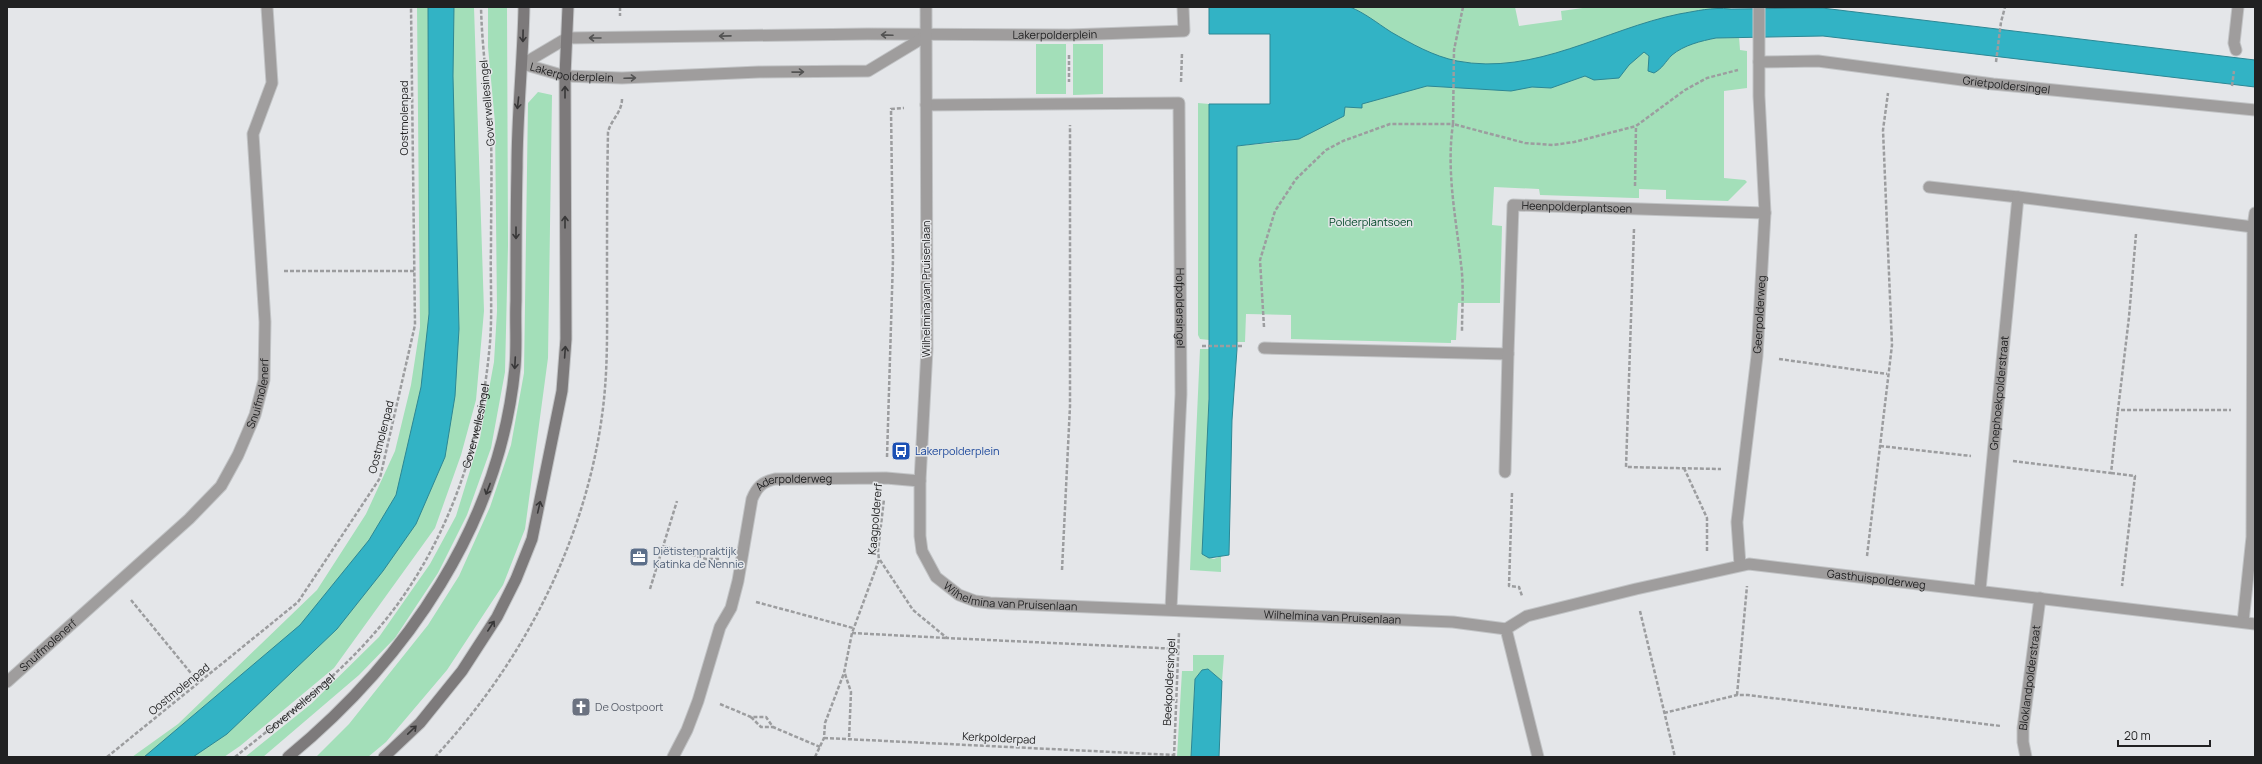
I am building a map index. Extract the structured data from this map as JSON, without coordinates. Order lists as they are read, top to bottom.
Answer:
{
  "streets": {
    "street": [
      "Lakerpolderplein",
      "Grietpoldersingel",
      "Heenpolderplantsoen",
      "Wilhelmina van Pruisenlaan",
      "Hofpoldersingel",
      "Geerpolderweg",
      "Snuifmolenerf",
      "Gnephoekpolderstraat",
      "Aderpolderweg",
      "Gasthuispolderweg",
      "Bloklandpolderstraat"
    ],
    "path": [
      "Goverwellesingel",
      "Oostmolenpad",
      "Kaagpoldererf",
      "Beekpoldersingel",
      "Kerkpolderpad"
    ]
  },
  "crossings": [
    ["Lakerpolderplein", "Wilhelmina van Pruisenlaan"],
    ["Grietpoldersingel", "Geerpolderweg"],
    ["Heenpolderplantsoen", "Geerpolderweg"],
    ["Wilhelmina van Pruisenlaan", "Hofpoldersingel"],
    ["Wilhelmina van Pruisenlaan", "Aderpolderweg"],
    ["Wilhelmina van Pruisenlaan", "Kaagpoldererf"],
    ["Wilhelmina van Pruisenlaan", "Gasthuispolderweg"],
    ["Wilhelmina van Pruisenlaan", "Beekpoldersingel"],
    ["Hofpoldersingel", "Beekpoldersingel"],
    ["Geerpolderweg", "Gasthuispolderweg"],
    ["Gnephoekpolderstraat", "Gasthuispolderweg"],
    ["Aderpolderweg", "Kaagpoldererf"],
    ["Kaagpoldererf", "Kerkpolderpad"],
    ["Gasthuispolderweg", "Bloklandpolderstraat"],
    ["Beekpoldersingel", "Kerkpolderpad"]
  ],
  "parks": ["Polderplantsoen"],
  "places": {
    "bus stop": ["Lakerpolderplein"],
    "office": ["Diëtistenpraktijk Katinka de Nennie"],
    "church": ["De Oostpoort"]
  },
  "scale_bar": "20 m"
}
